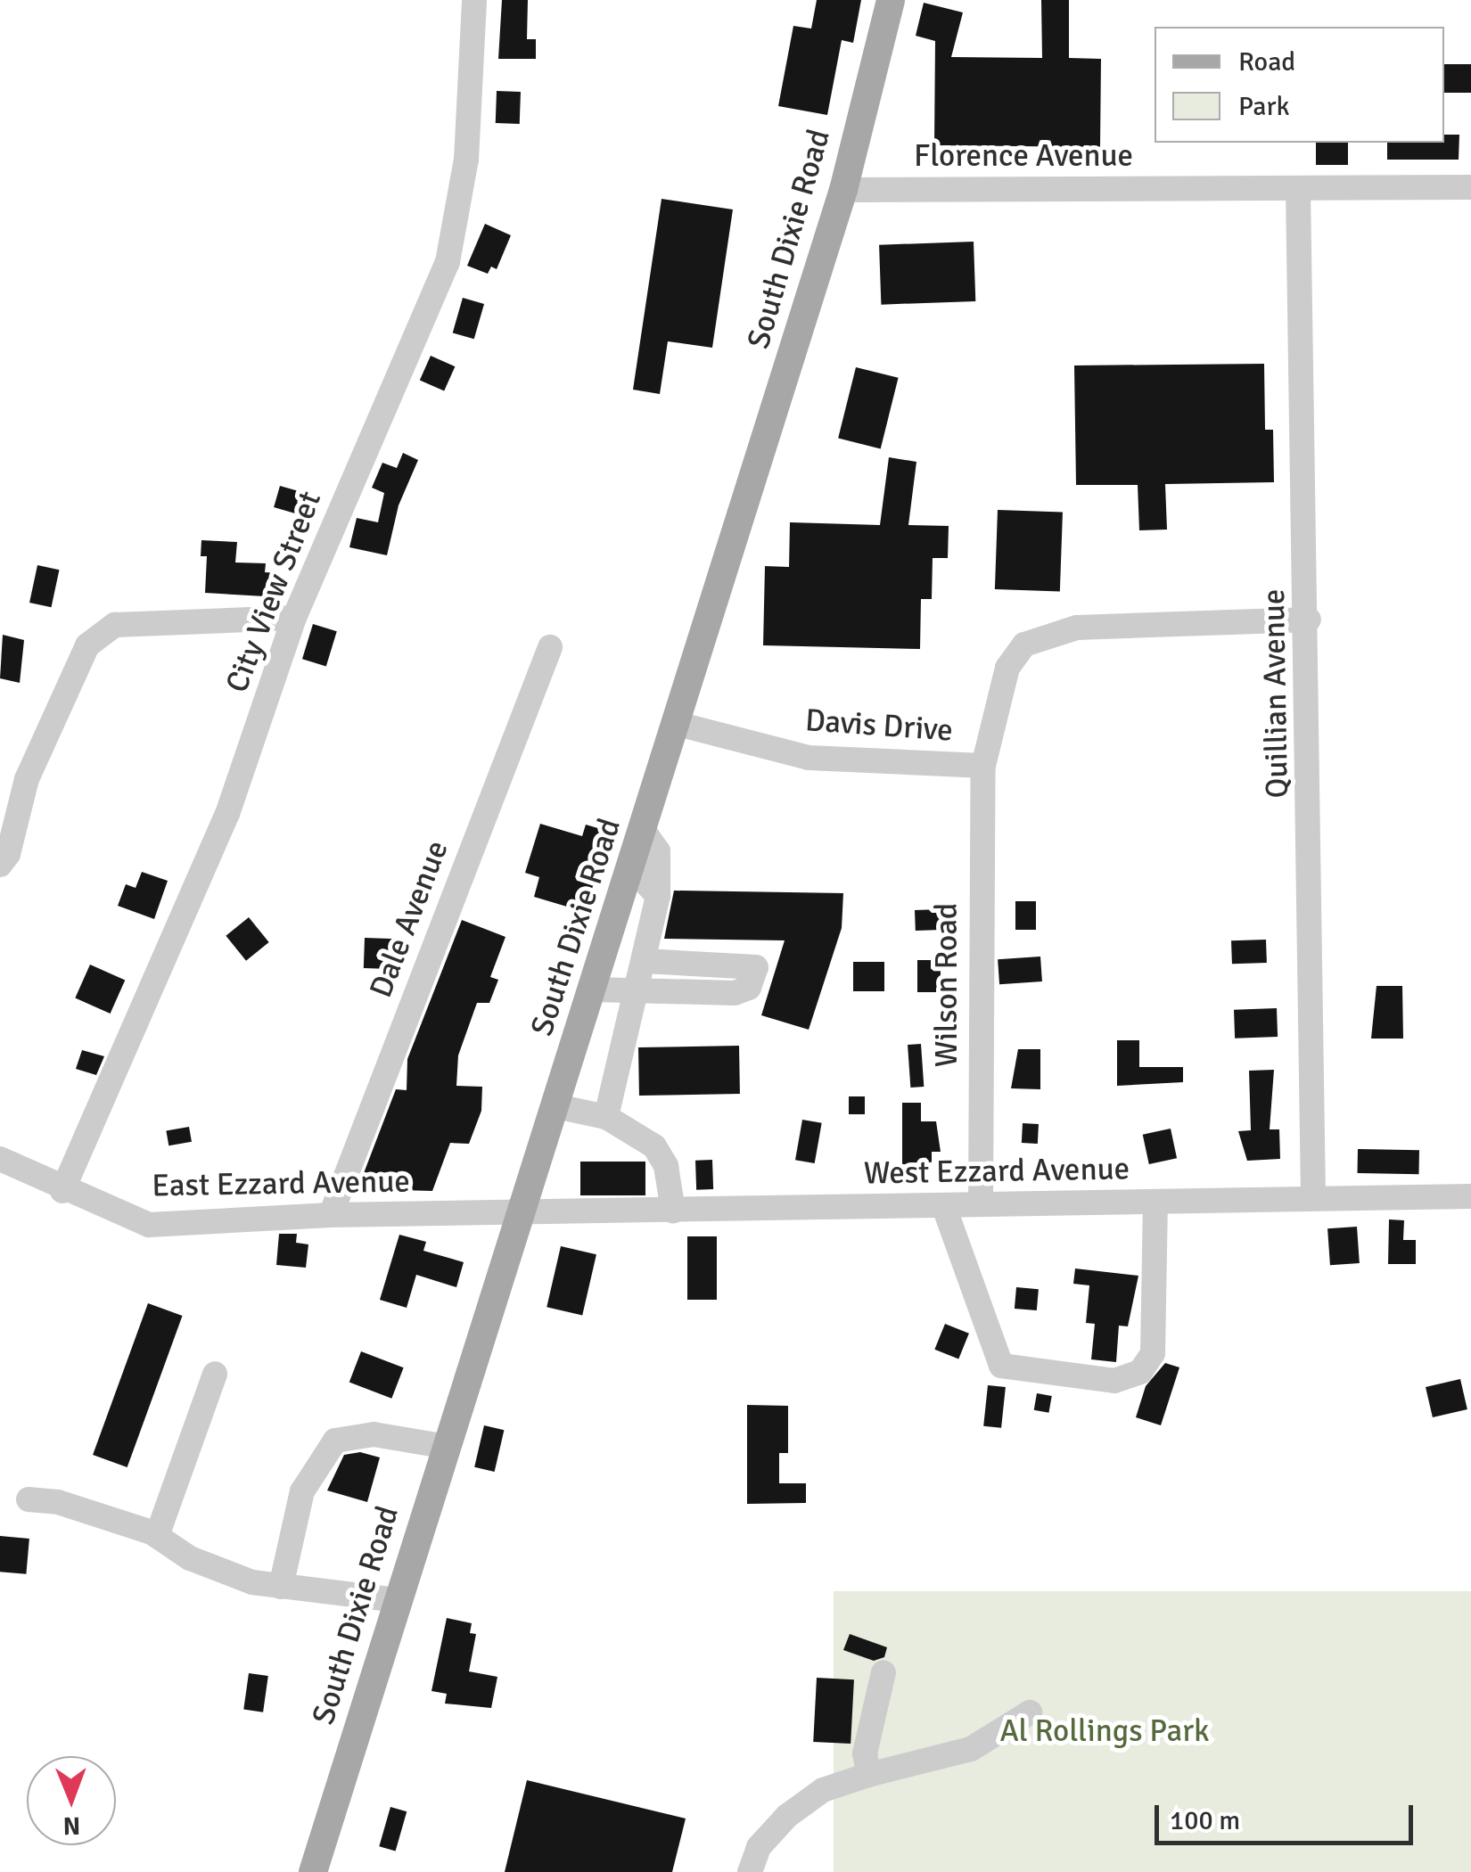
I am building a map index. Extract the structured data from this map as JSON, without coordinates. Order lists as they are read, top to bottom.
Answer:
{
  "streets": {
    "main road": ["South Dixie Road"],
    "street": [
      "Florence Avenue",
      "City View Street",
      "Quillian Avenue",
      "Davis Drive",
      "Dale Avenue",
      "Wilson Road",
      "West Ezzard Avenue",
      "East Ezzard Avenue"
    ]
  },
  "crossings": [
    ["Florence Avenue", "South Dixie Road"],
    ["Florence Avenue", "Quillian Avenue"],
    ["South Dixie Road", "Davis Drive"],
    ["South Dixie Road", "West Ezzard Avenue"],
    ["South Dixie Road", "East Ezzard Avenue"],
    ["City View Street", "East Ezzard Avenue"],
    ["Quillian Avenue", "Davis Drive"],
    ["Quillian Avenue", "West Ezzard Avenue"],
    ["Davis Drive", "Wilson Road"],
    ["Dale Avenue", "East Ezzard Avenue"],
    ["Wilson Road", "West Ezzard Avenue"],
    ["West Ezzard Avenue", "East Ezzard Avenue"]
  ],
  "parks": ["Al Rollings Park"],
  "legend": ["Road", "Park"],
  "scale_bar": "100 m",
  "north": "bottom"
}
